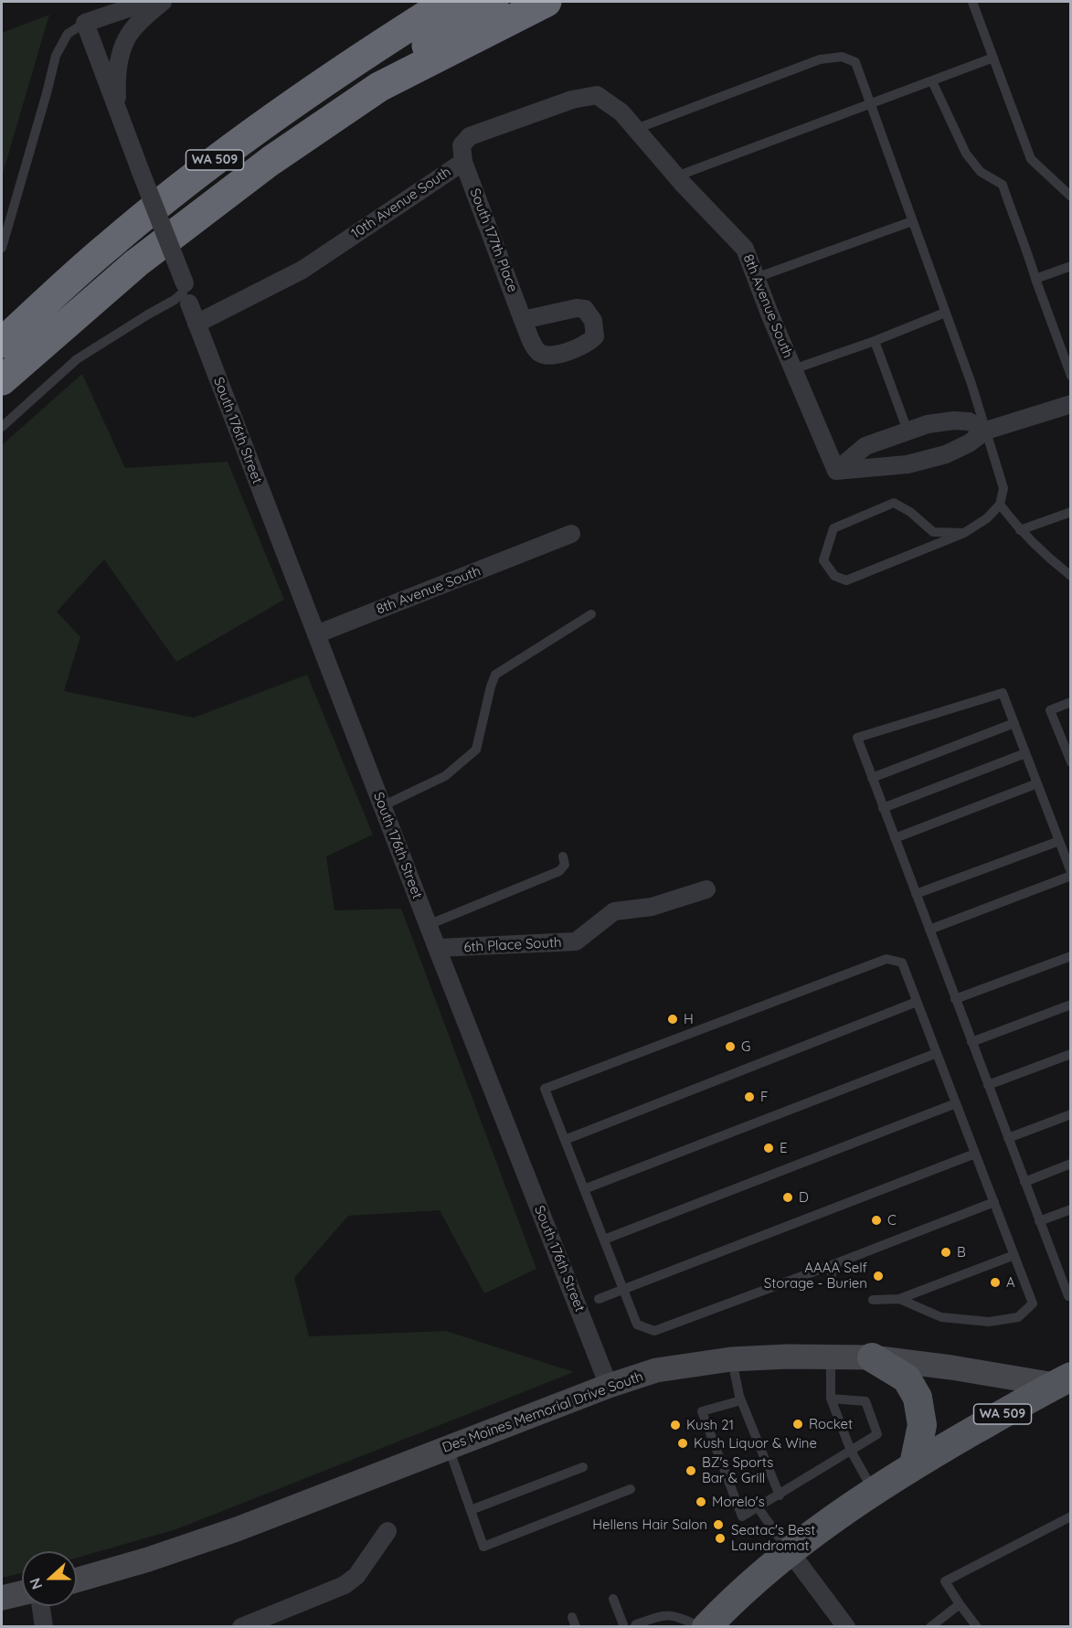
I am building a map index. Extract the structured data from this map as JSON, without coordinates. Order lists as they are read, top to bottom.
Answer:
{
  "streets": {
    "highway": ["WA 509"],
    "main road": ["Des Moines Memorial Drive South"],
    "street": [
      "10th Avenue South",
      "South 177th Place",
      "8th Avenue South",
      "South 176th Street",
      "6th Place South"
    ]
  },
  "crossings": [
    ["WA 509", "Des Moines Memorial Drive South"],
    ["10th Avenue South", "South 177th Place"],
    ["10th Avenue South", "8th Avenue South"],
    ["10th Avenue South", "South 176th Street"],
    ["8th Avenue South", "South 176th Street"],
    ["South 176th Street", "6th Place South"],
    ["South 176th Street", "Des Moines Memorial Drive South"]
  ],
  "places": [
    "H",
    "G",
    "F",
    "E",
    "D",
    "C",
    "B",
    "AAAA Self Storage - Burien",
    "A",
    "Rocket",
    "Kush 21",
    "Kush Liquor & Wine",
    "BZ's Sports Bar & Grill",
    "Morelo's",
    "Hellens Hair Salon",
    "Seatac's Best Laundromat"
  ],
  "north": "left"
}
